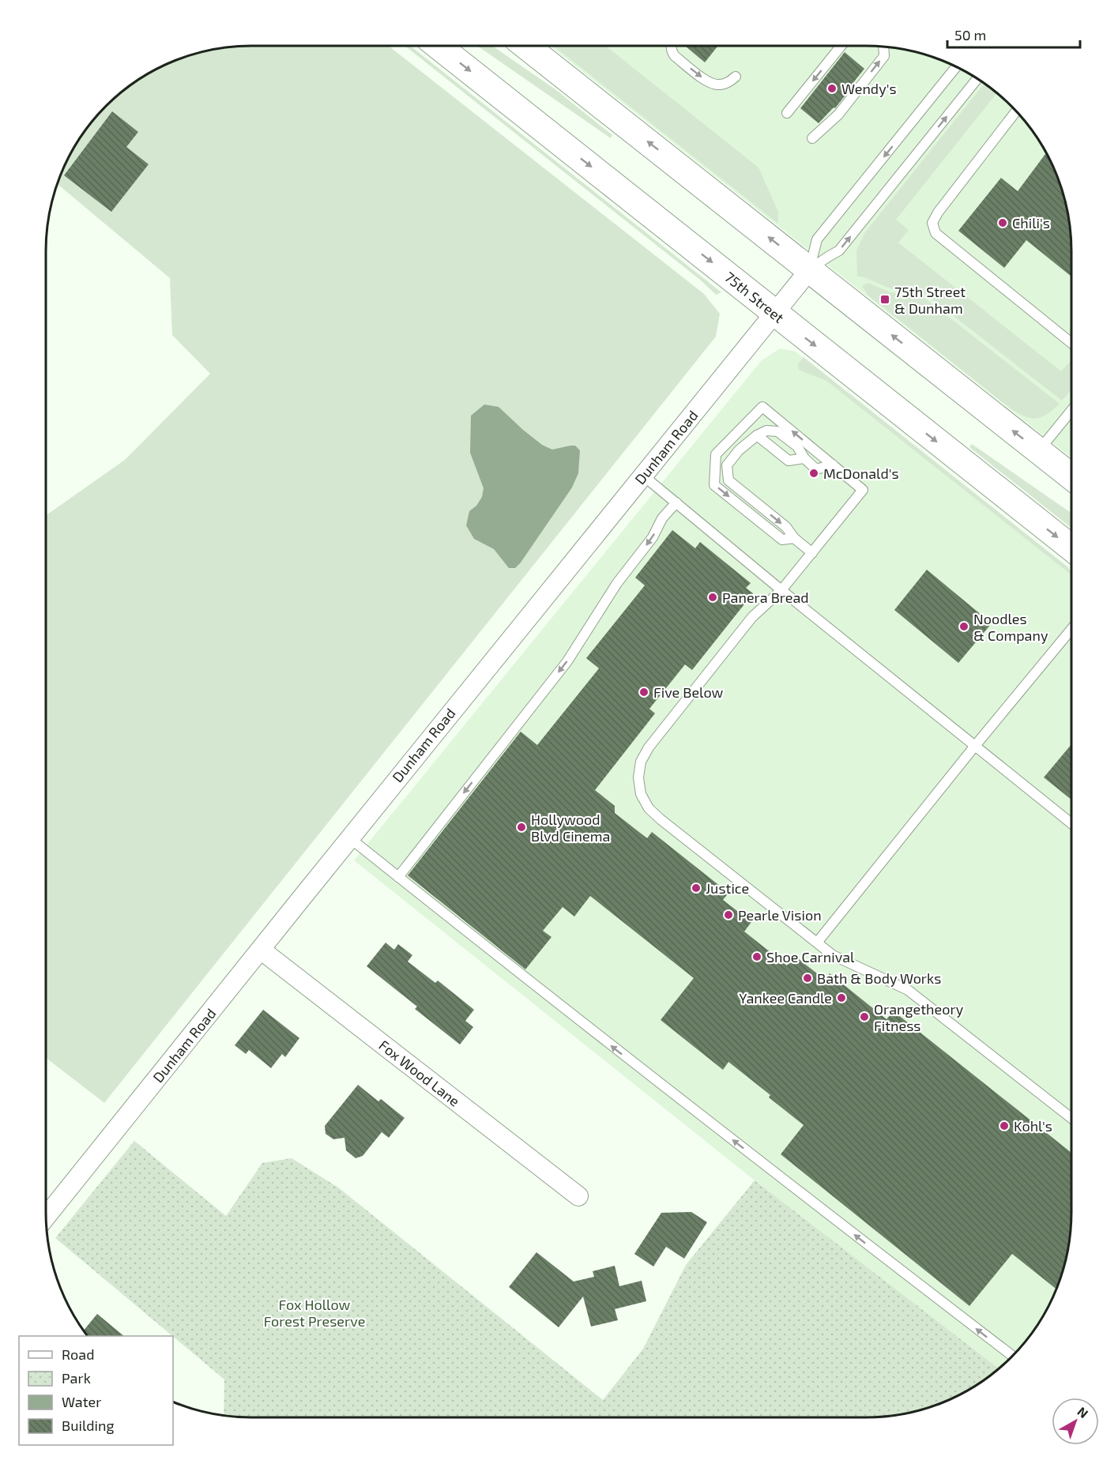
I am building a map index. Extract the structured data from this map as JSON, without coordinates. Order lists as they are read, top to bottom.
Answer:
{
  "streets": {
    "main road": ["75th Street"],
    "street": ["Dunham Road", "Fox Wood Lane"]
  },
  "crossings": [
    ["75th Street", "Dunham Road"],
    ["Dunham Road", "Fox Wood Lane"]
  ],
  "parks": ["Fox Hollow Forest Preserve"],
  "places": {
    "other": [
      "Wendy's",
      "Chili's",
      "McDonald's",
      "Panera Bread",
      "Noodles & Company",
      "Five Below",
      "Hollywood Blvd Cinema",
      "Justice",
      "Pearle Vision",
      "Shoe Carnival",
      "Bath & Body Works",
      "Yankee Candle",
      "Orangetheory Fitness",
      "Kohl's"
    ],
    "transit": ["75th Street & Dunham"]
  },
  "legend": [
    "Road",
    "Park",
    "Water",
    "Building"
  ],
  "scale_bar": "50 m",
  "north": "top right"
}
